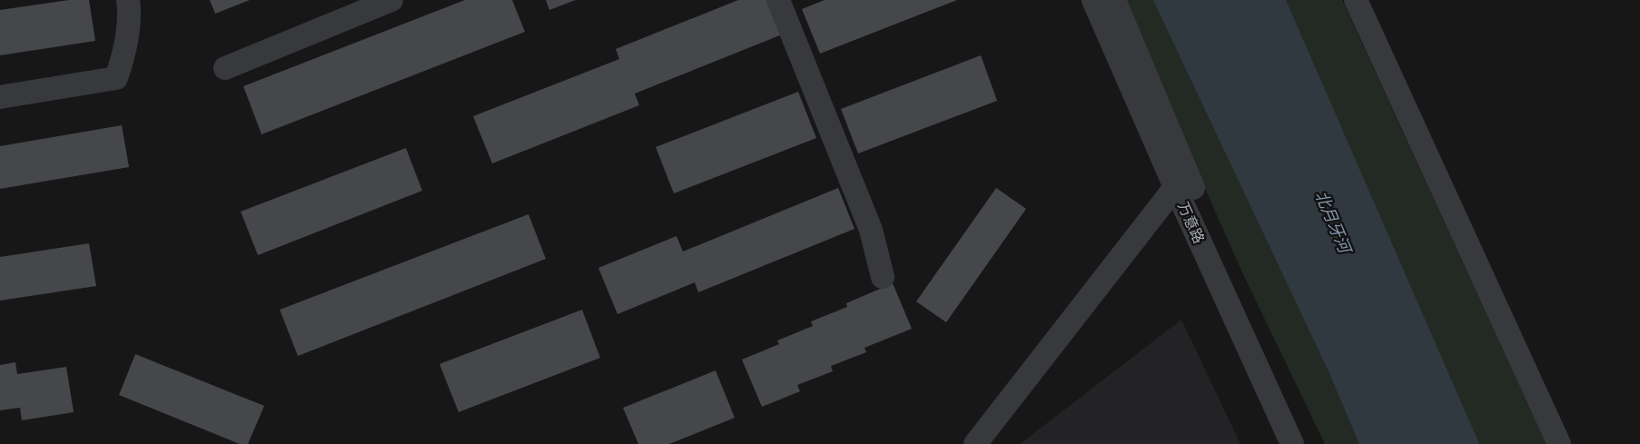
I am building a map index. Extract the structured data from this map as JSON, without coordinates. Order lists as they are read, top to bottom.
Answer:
{
  "streets": {
    "street": ["万意路"]
  },
  "water": ["北月牙河"]
}
